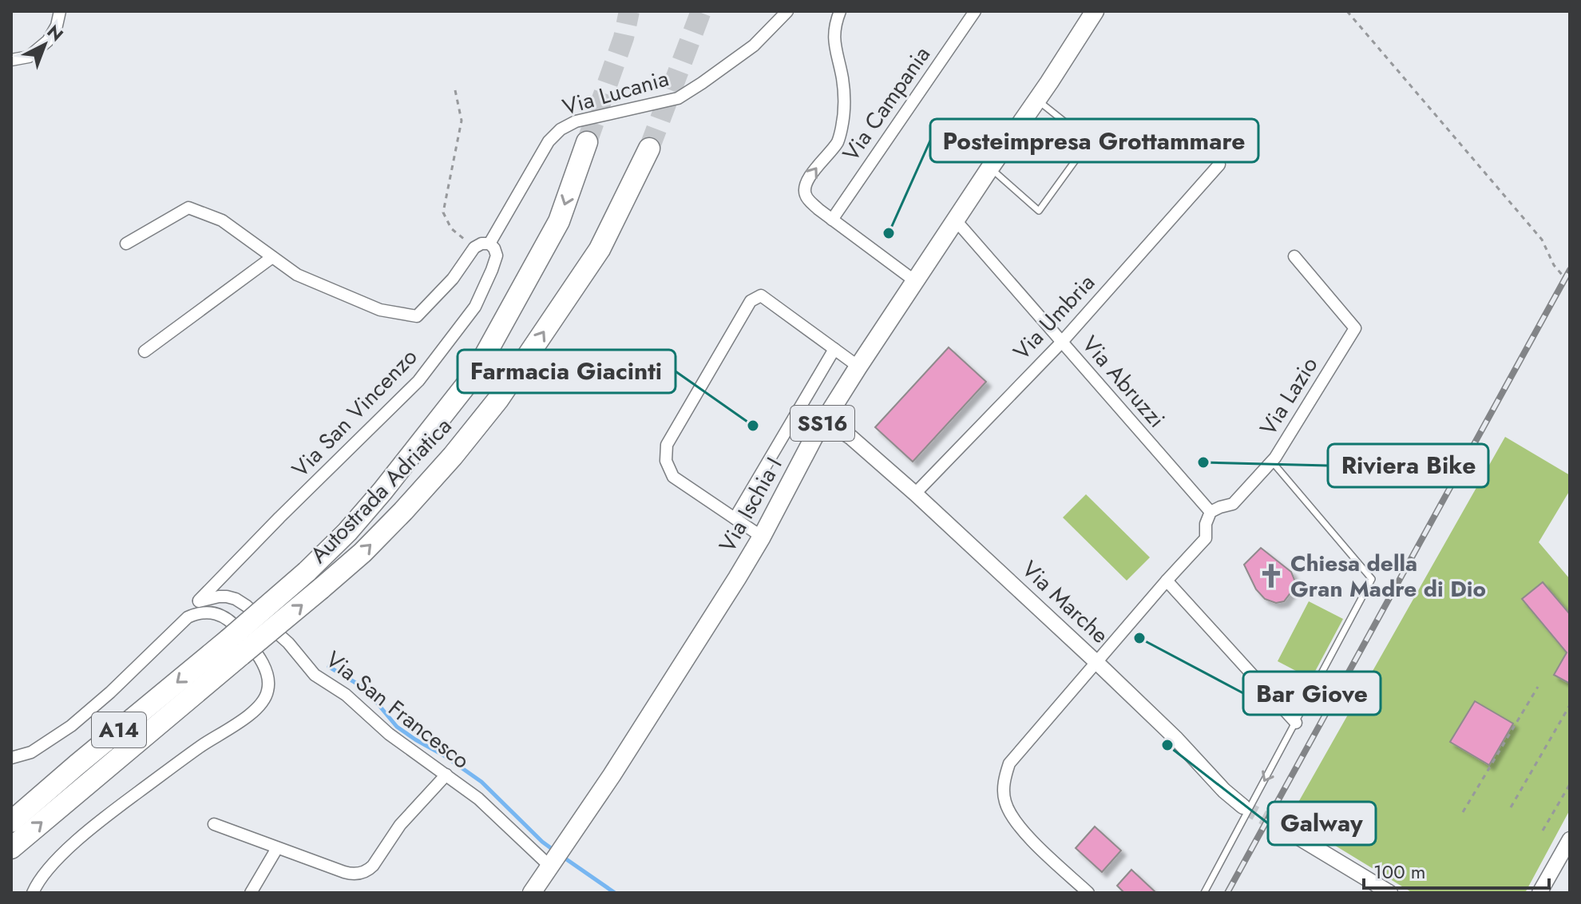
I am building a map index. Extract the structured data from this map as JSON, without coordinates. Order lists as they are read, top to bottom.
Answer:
{
  "streets": {
    "highway": ["Autostrada Adriatica", "A14"],
    "main road": ["SS16", "Via Ischia I"],
    "street": [
      "Via Lucania",
      "Via Campania",
      "Via Umbria",
      "Via Abruzzi",
      "Via Lazio",
      "Via San Vincenzo",
      "Via Marche",
      "Via San Francesco"
    ]
  },
  "crossings": [
    ["Via Lucania", "Via San Vincenzo"],
    ["Via Umbria", "Via Abruzzi"],
    ["Via Umbria", "Via Marche"],
    ["Via Abruzzi", "Via Lazio"],
    ["Via Abruzzi", "Via Ischia I"],
    ["Via San Vincenzo", "Via San Francesco"],
    ["Via Ischia I", "Via Marche"],
    ["Via Ischia I", "Via San Francesco"]
  ],
  "places": {
    "other": [
      "Posteimpresa Grottammare",
      "Farmacia Giacinti",
      "Riviera Bike",
      "Bar Giove",
      "Galway"
    ],
    "church": ["Chiesa della Gran Madre di Dio"]
  },
  "scale_bar": "100 m",
  "north": "top right"
}
